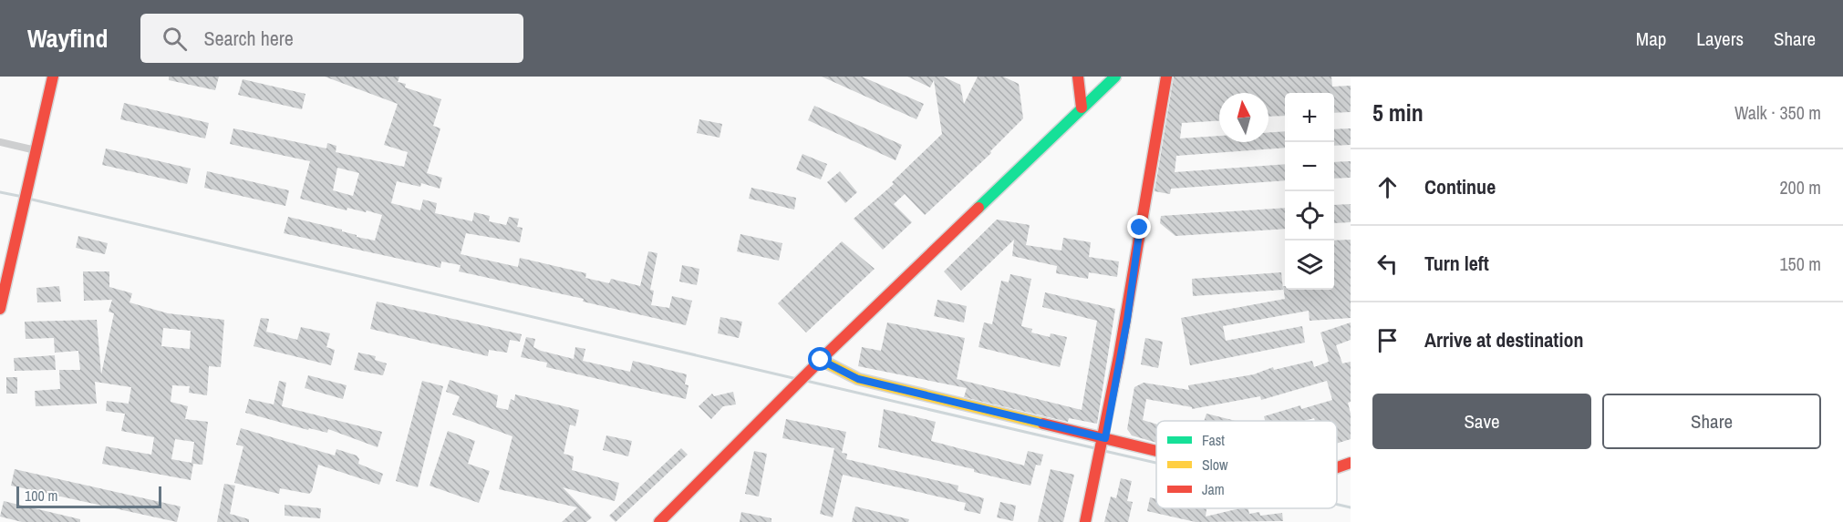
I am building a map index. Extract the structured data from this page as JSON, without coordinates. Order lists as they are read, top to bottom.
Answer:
{
  "legend": ["Fast", "Slow", "Jam"],
  "scale_bar": "100 m",
  "north": "top",
  "page": {
    "header": "Wayfind",
    "search": "Search here",
    "nav": ["Map", "Layers", "Share"],
    "heading": ["5 min", "Walk · 350 m"],
    "map_buttons": ["+", "−"],
    "list": [
      ["Continue", "200 m"],
      ["Turn left", "150 m"],
      "Arrive at destination"
    ],
    "buttons": ["Save", "Share"],
    "scale": "100 m"
  }
}
